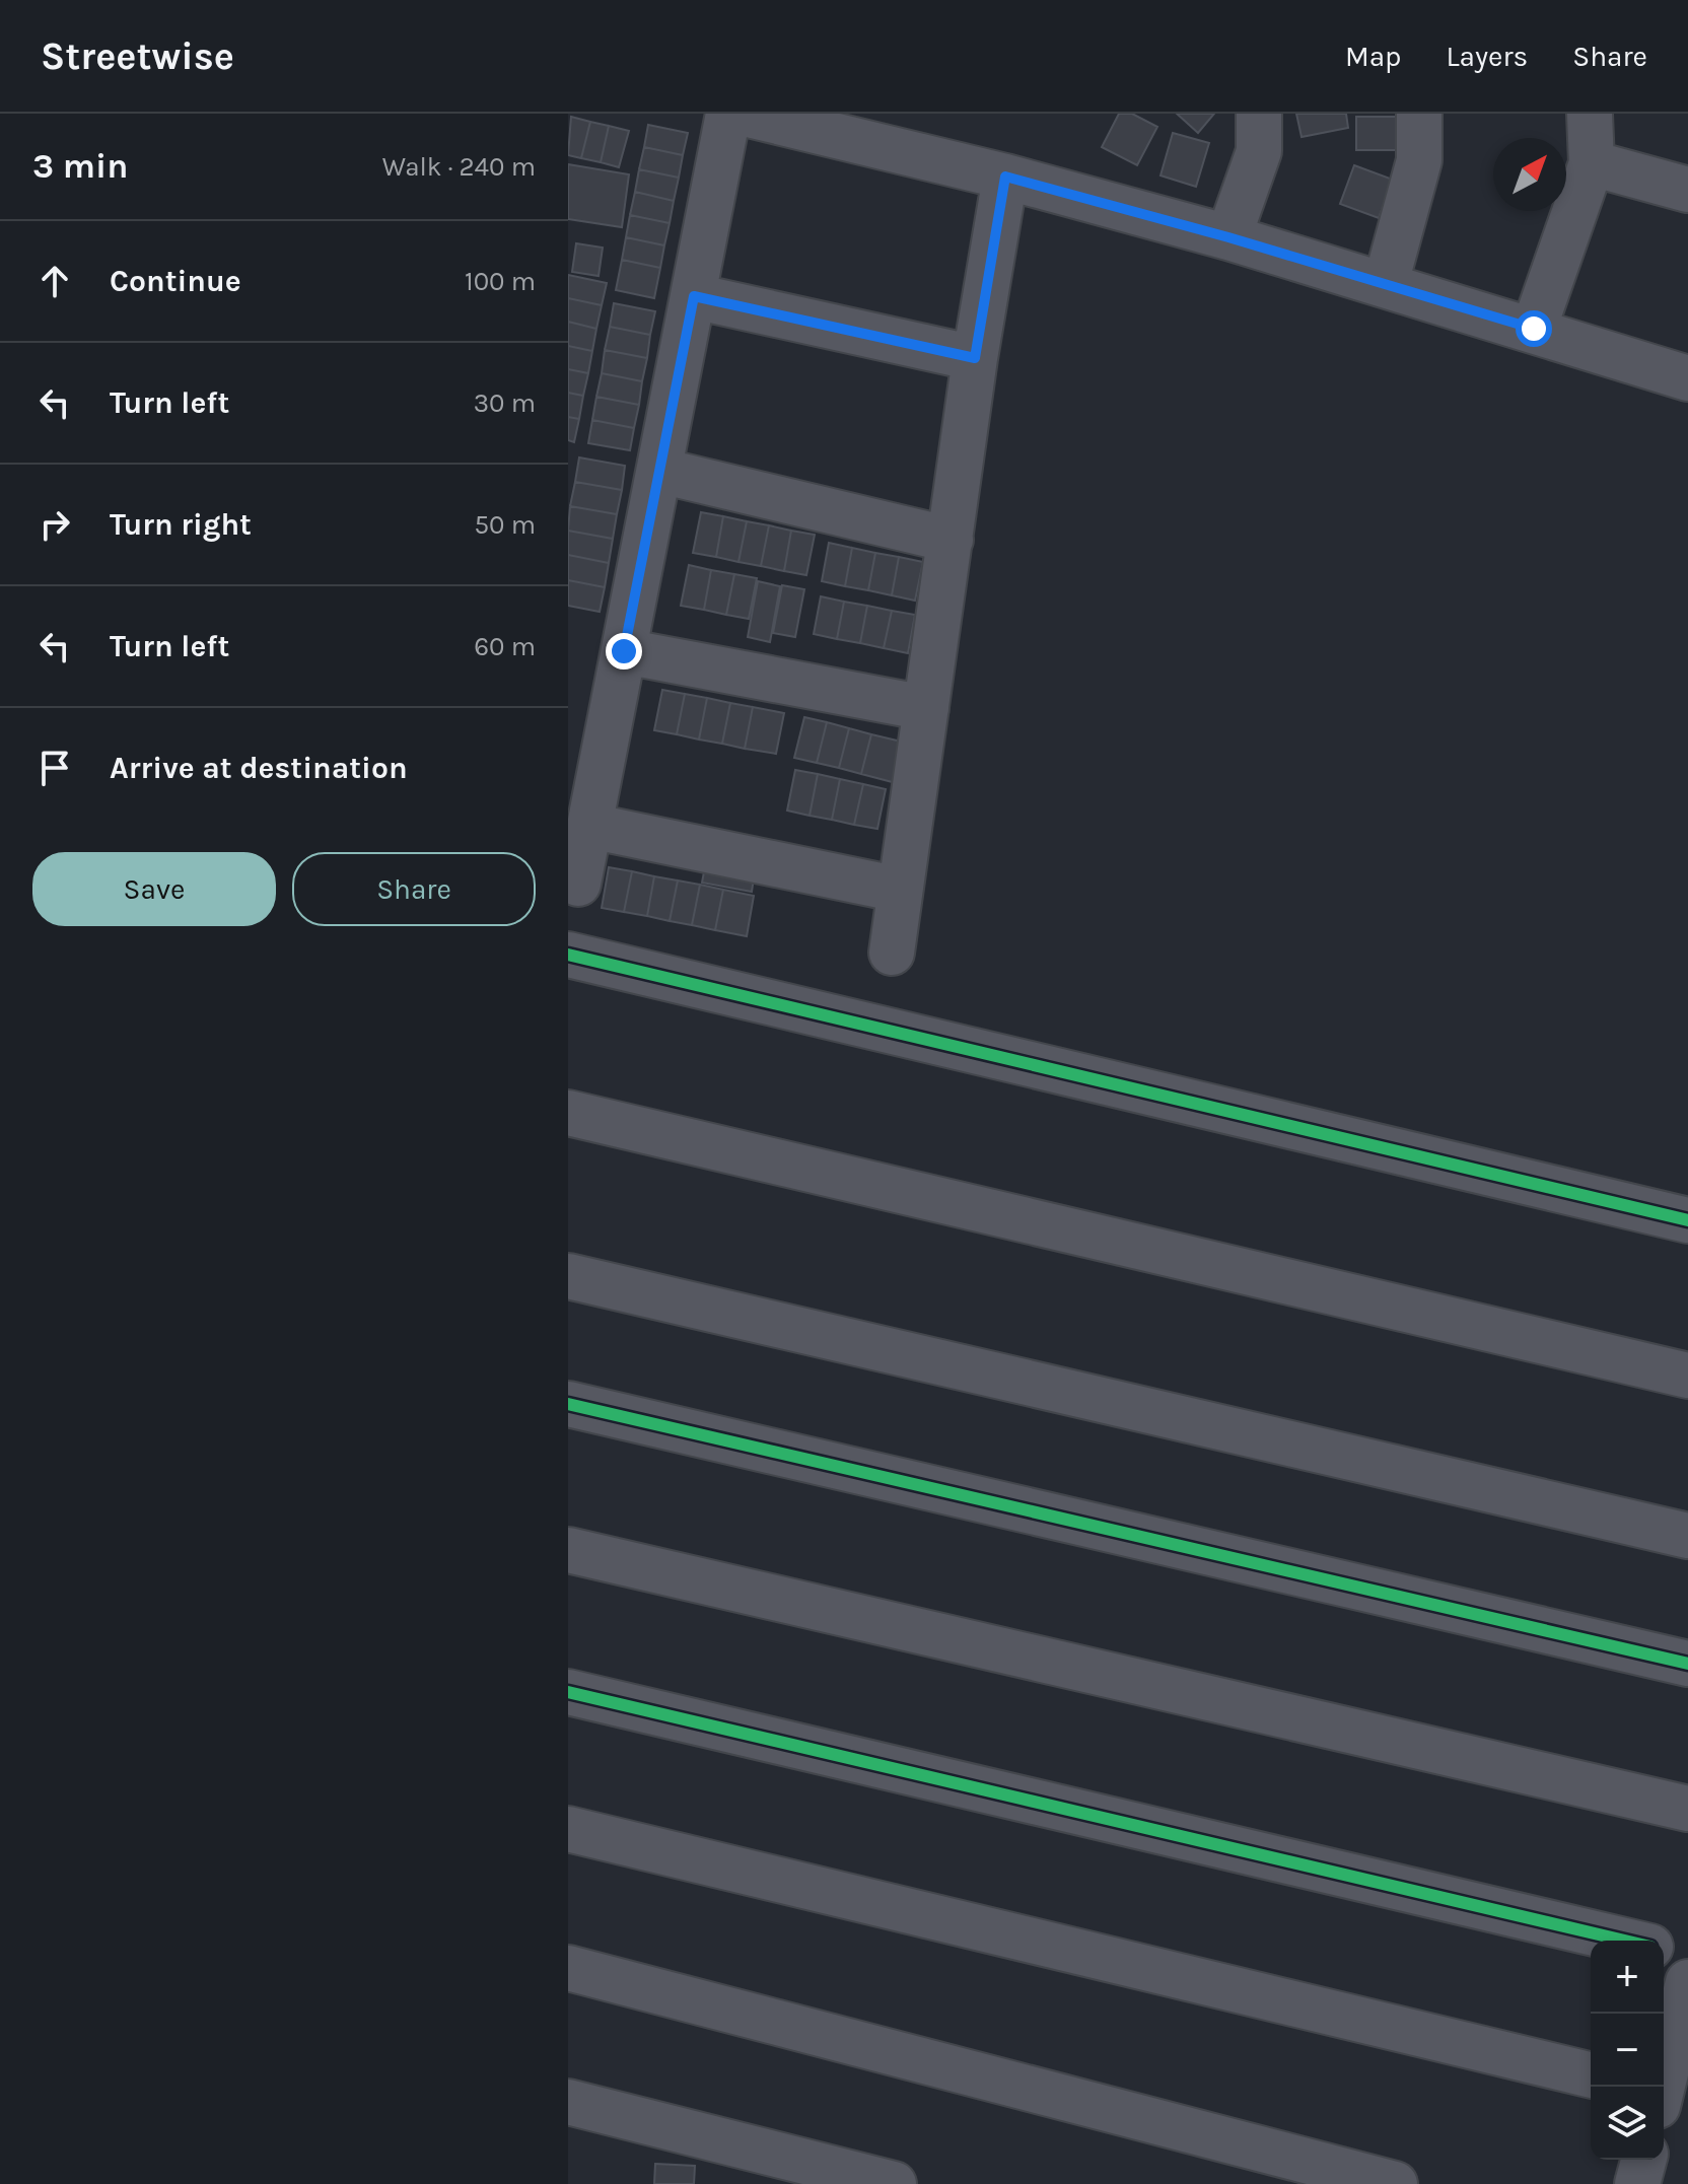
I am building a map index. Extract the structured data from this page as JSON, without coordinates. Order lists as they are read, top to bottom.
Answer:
{
  "north": "top right",
  "page": {
    "header": "Streetwise",
    "nav": ["Map", "Layers", "Share"],
    "heading": ["3 min", "Walk · 240 m"],
    "list": [
      ["Continue", "100 m"],
      ["Turn left", "30 m"],
      ["Turn right", "50 m"],
      ["Turn left", "60 m"],
      "Arrive at destination"
    ],
    "buttons": ["Save", "Share"],
    "map_buttons": ["+", "−"]
  }
}
